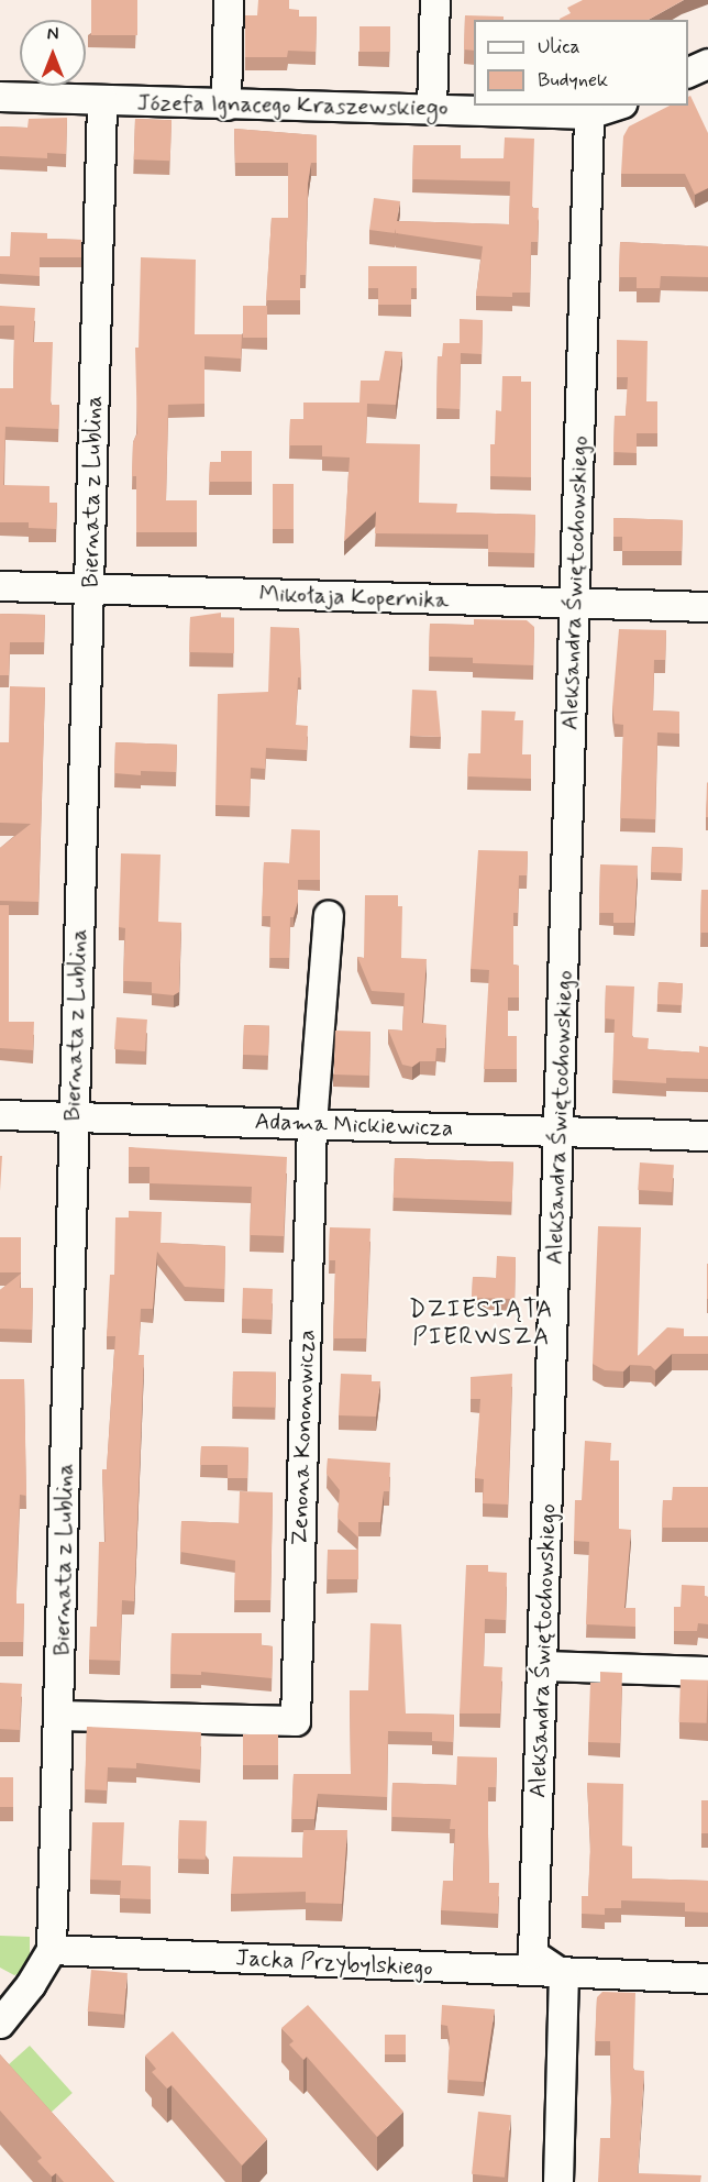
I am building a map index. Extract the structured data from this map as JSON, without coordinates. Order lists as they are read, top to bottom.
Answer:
{
  "streets": {
    "street": [
      "Józefa Ignacego Kraszewskiego",
      "Biernata z Lublina",
      "Aleksandra Świętochowskiego",
      "Mikołaja Kopernika",
      "Adama Mickiewicza",
      "Zenona Kononowicza",
      "Jacka Przybylskiego"
    ]
  },
  "crossings": [
    ["Józefa Ignacego Kraszewskiego", "Biernata z Lublina"],
    ["Józefa Ignacego Kraszewskiego", "Aleksandra Świętochowskiego"],
    ["Biernata z Lublina", "Mikołaja Kopernika"],
    ["Biernata z Lublina", "Adama Mickiewicza"],
    ["Biernata z Lublina", "Zenona Kononowicza"],
    ["Biernata z Lublina", "Jacka Przybylskiego"],
    ["Aleksandra Świętochowskiego", "Mikołaja Kopernika"],
    ["Aleksandra Świętochowskiego", "Adama Mickiewicza"],
    ["Aleksandra Świętochowskiego", "Jacka Przybylskiego"],
    ["Adama Mickiewicza", "Zenona Kononowicza"]
  ],
  "districts": ["DZIESIĄTA PIERWSZA"],
  "legend": ["Ulica", "Budynek"],
  "north": "top"
}
